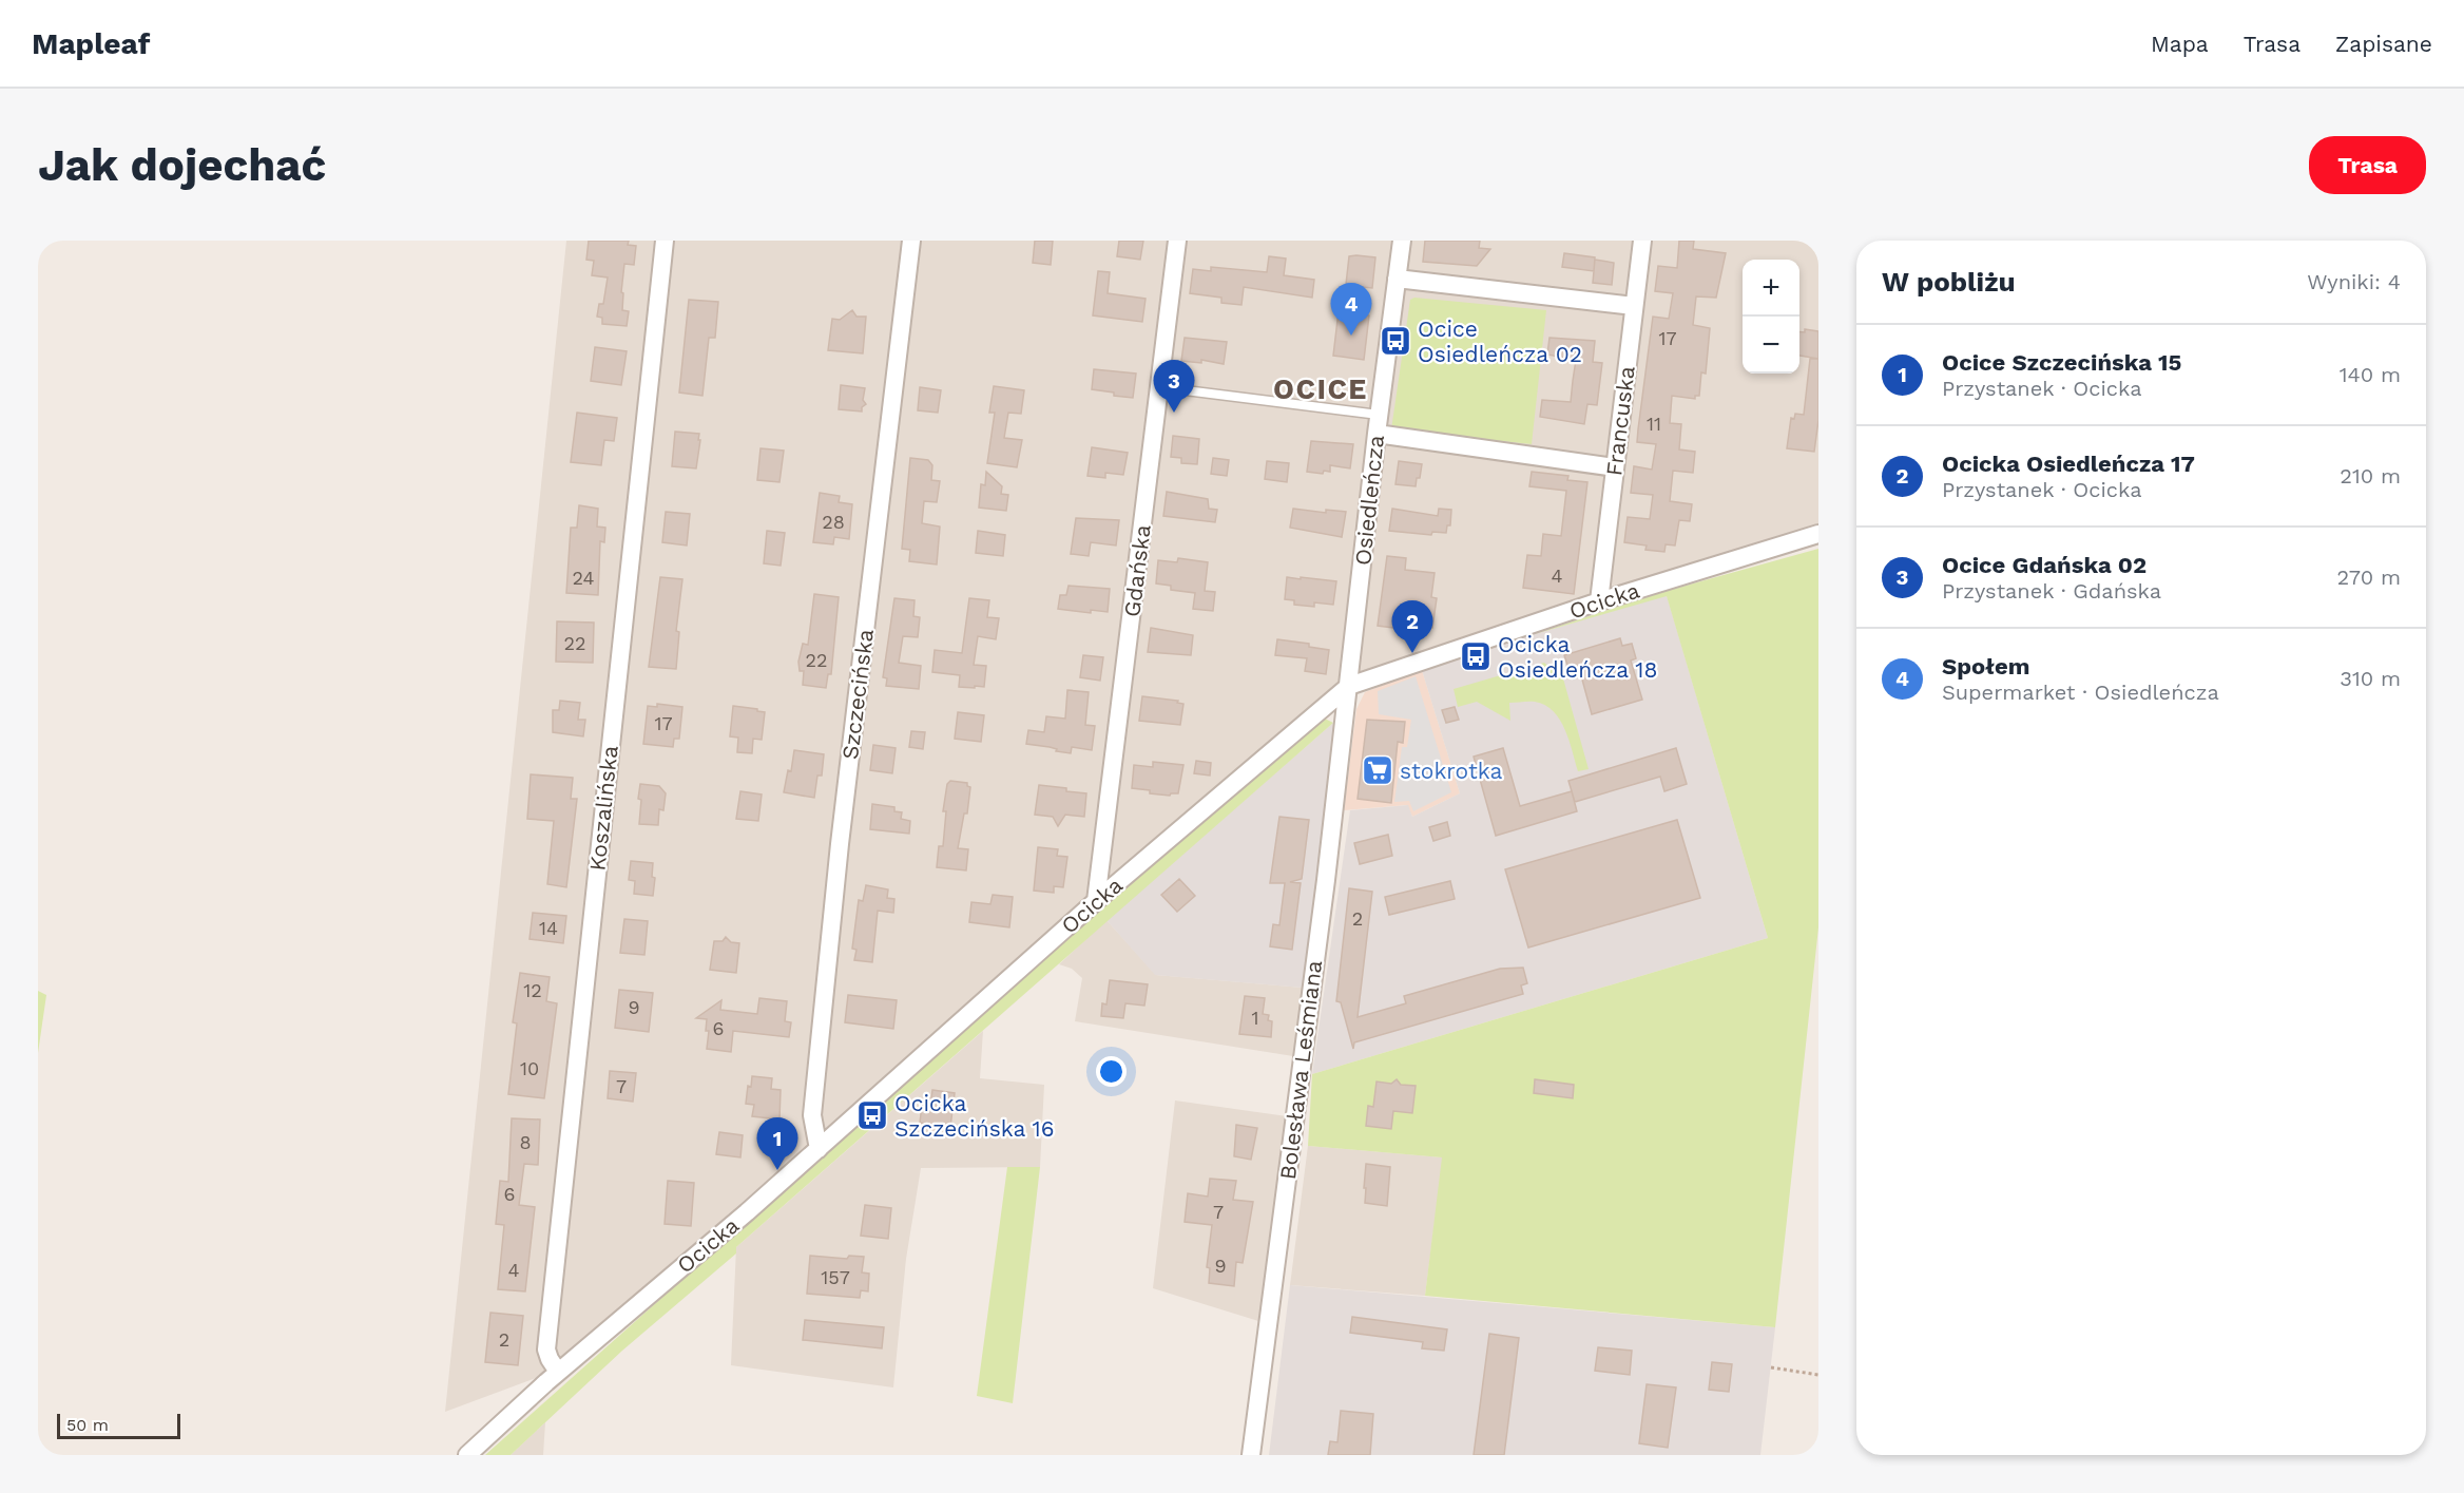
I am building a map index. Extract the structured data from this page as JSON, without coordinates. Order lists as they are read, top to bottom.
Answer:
{
  "streets": {
    "street": [
      "Francuska",
      "Osiedleńcza",
      "Gdańska",
      "Ocicka",
      "Szczecińska",
      "Koszalińska",
      "Bolesława Leśmiana"
    ]
  },
  "crossings": [
    ["Francuska", "Ocicka"],
    ["Osiedleńcza", "Ocicka"],
    ["Osiedleńcza", "Bolesława Leśmiana"],
    ["Gdańska", "Ocicka"],
    ["Ocicka", "Szczecińska"],
    ["Ocicka", "Koszalińska"],
    ["Ocicka", "Bolesława Leśmiana"]
  ],
  "districts": ["OCICE"],
  "places": {
    "bus stop": ["Ocice Osiedleńcza 02", "Ocicka Osiedleńcza 18", "Ocicka Szczecińska 16"],
    "supermarket": ["stokrotka"]
  },
  "house_numbers": [
    "17",
    "11",
    "28",
    "4",
    "24",
    "22",
    "22",
    "17",
    "2",
    "14",
    "12",
    "9",
    "1",
    "6",
    "10",
    "7",
    "8",
    "6",
    "7",
    "9",
    "4",
    "157",
    "2"
  ],
  "scale_bar": "50 m",
  "page": {
    "header": "Mapleaf",
    "nav": ["Mapa", "Trasa", "Zapisane"],
    "buttons": "Trasa",
    "title": "Jak dojechać",
    "heading": ["W pobliżu", "Wyniki: 4"],
    "map_buttons": ["+", "−"],
    "pins": [
      "4",
      "3",
      "2",
      "1"
    ],
    "list": [
      {
        "mark": "1",
        "name": "Ocice Szczecińska 15",
        "note": "Przystanek · Ocicka",
        "value": "140 m"
      },
      {
        "mark": "2",
        "name": "Ocicka Osiedleńcza 17",
        "note": "Przystanek · Ocicka",
        "value": "210 m"
      },
      {
        "mark": "3",
        "name": "Ocice Gdańska 02",
        "note": "Przystanek · Gdańska",
        "value": "270 m"
      },
      {
        "mark": "4",
        "name": "Społem",
        "note": "Supermarket · Osiedleńcza",
        "value": "310 m"
      }
    ],
    "scale": "50 m"
  }
}
